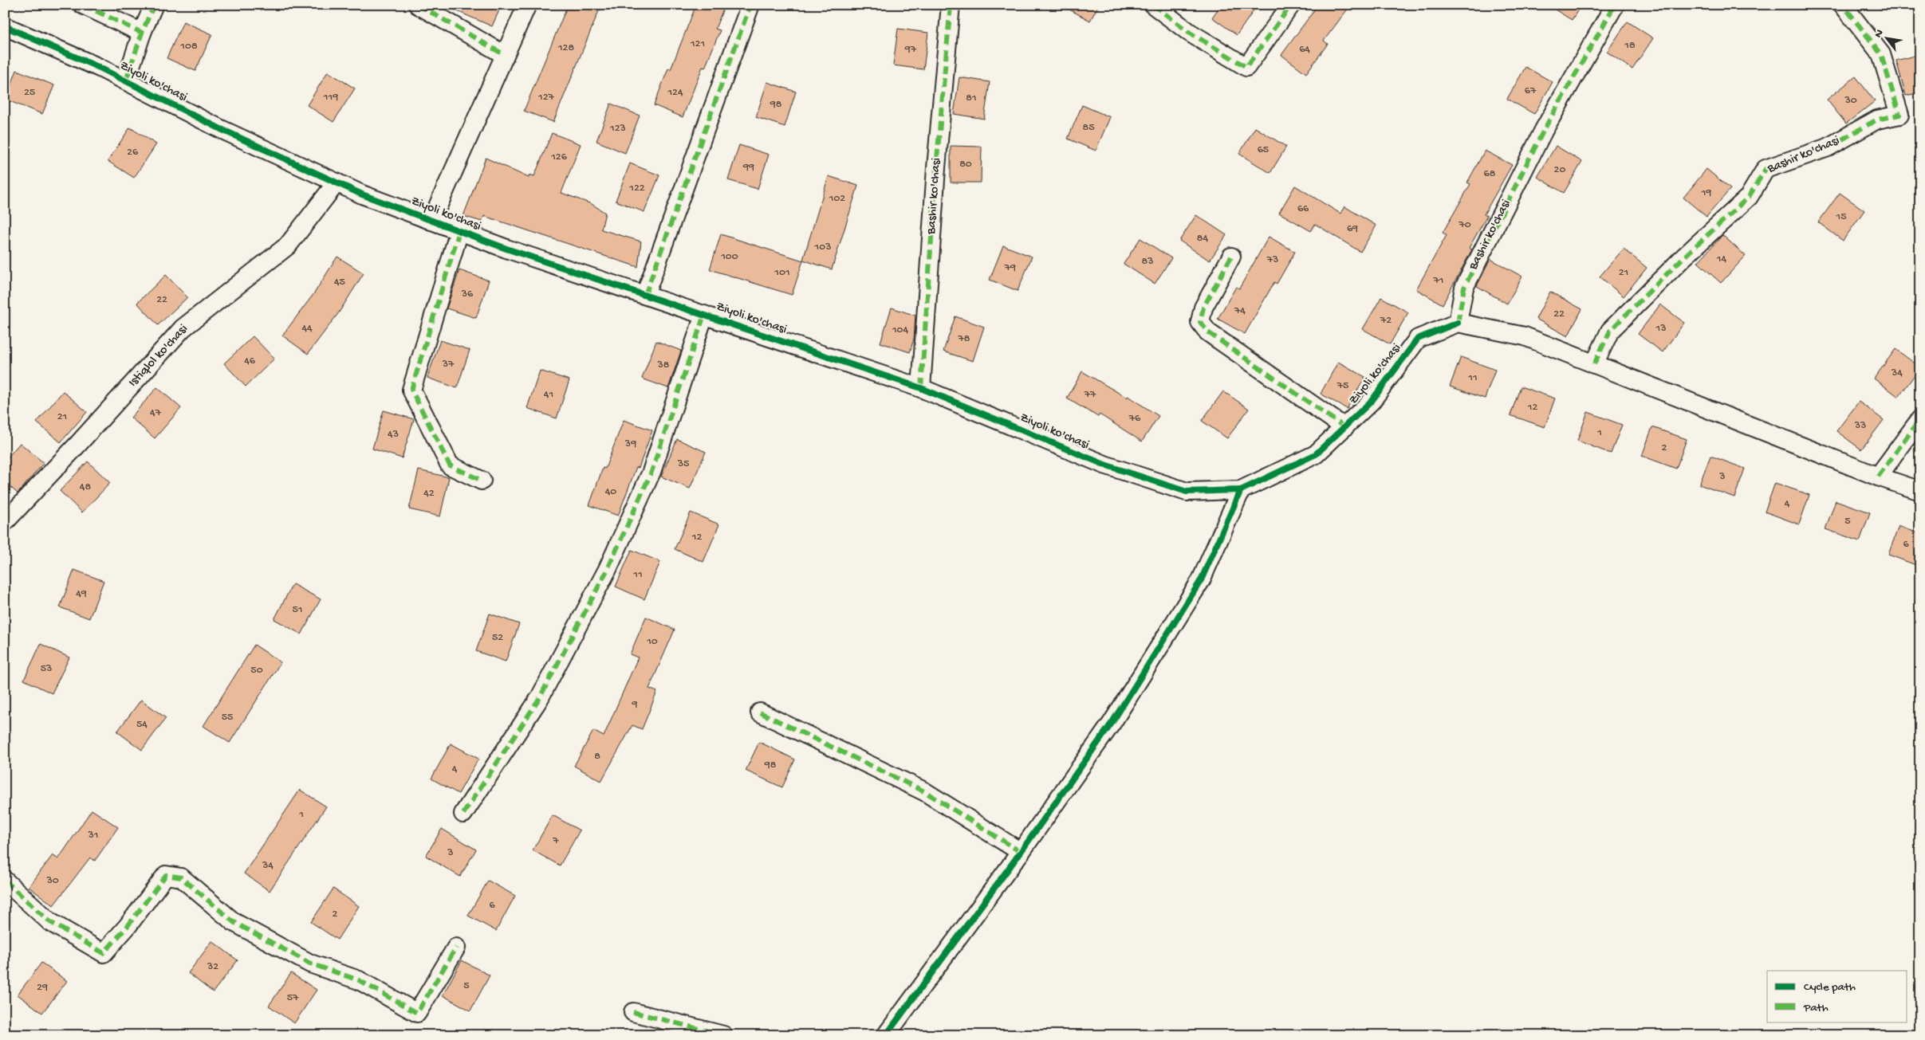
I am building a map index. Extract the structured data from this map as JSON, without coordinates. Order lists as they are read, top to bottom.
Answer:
{
  "streets": {
    "street": ["Ziyoli ko'chasi", "Bashir ko'chasi", "Istiqlol ko'chasi"]
  },
  "crossings": [
    ["Ziyoli ko'chasi", "Bashir ko'chasi"],
    ["Ziyoli ko'chasi", "Istiqlol ko'chasi"]
  ],
  "house_numbers": [
    "121",
    "18",
    "108",
    "128",
    "97",
    "64",
    "67",
    "25",
    "124",
    "119",
    "127",
    "81",
    "30",
    "98",
    "85",
    "123",
    "65",
    "26",
    "126",
    "80",
    "99",
    "20",
    "68",
    "122",
    "19",
    "102",
    "66",
    "15",
    "70",
    "69",
    "84",
    "103",
    "100",
    "14",
    "73",
    "83",
    "79",
    "101",
    "21",
    "71",
    "45",
    "36",
    "22",
    "74",
    "22",
    "72",
    "44",
    "13",
    "104",
    "78",
    "46",
    "37",
    "38",
    "34",
    "11",
    "75",
    "41",
    "77",
    "12",
    "47",
    "21",
    "76",
    "33",
    "1",
    "43",
    "39",
    "2",
    "35",
    "3",
    "48",
    "40",
    "42",
    "4",
    "5",
    "12",
    "6",
    "11",
    "49",
    "51",
    "52",
    "10",
    "53",
    "50",
    "9",
    "55",
    "54",
    "8",
    "98",
    "4",
    "1",
    "31",
    "7",
    "3",
    "34",
    "30",
    "6",
    "2",
    "32",
    "5",
    "29",
    "57"
  ],
  "legend": ["Cycle path", "Path"],
  "north": "top left"
}
